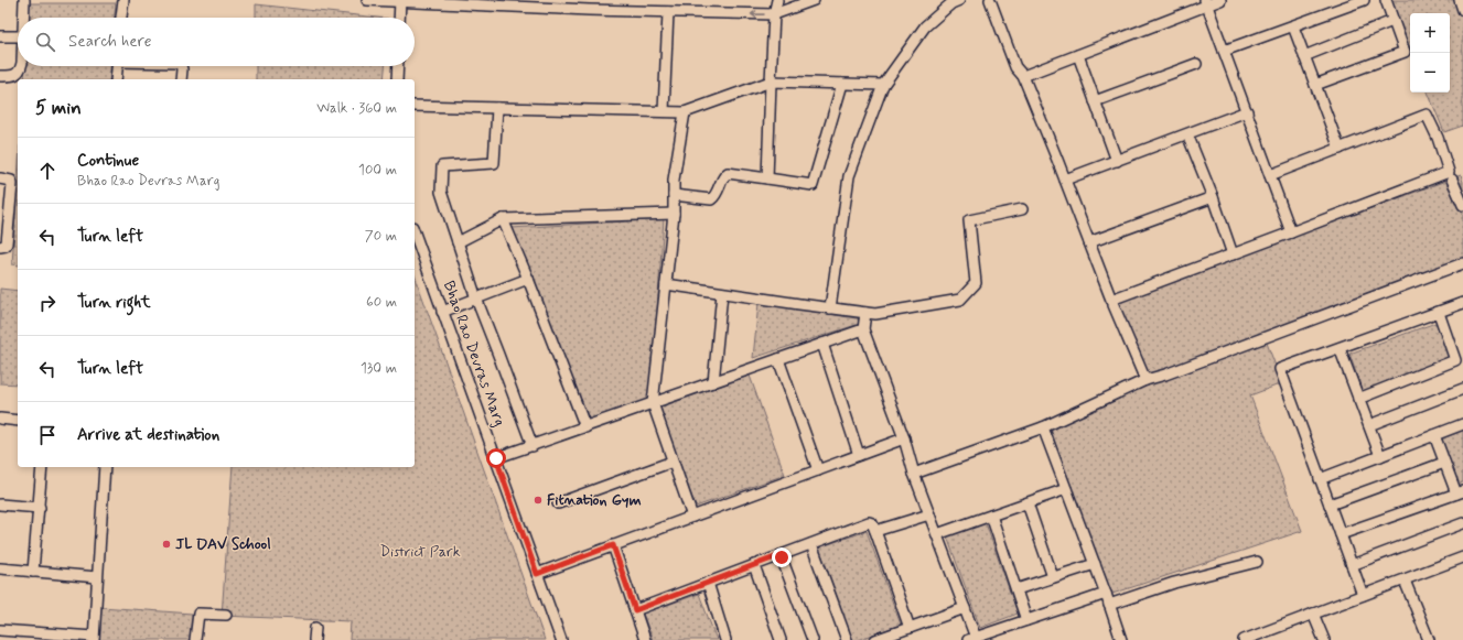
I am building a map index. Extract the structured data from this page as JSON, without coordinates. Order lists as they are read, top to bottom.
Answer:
{
  "streets": {
    "street": ["Bhao Rao Devras Marg"]
  },
  "parks": ["District Park"],
  "places": ["Fitnation Gym", "JL DAV School"],
  "page": {
    "map_buttons": ["+", "−"],
    "search": "Search here",
    "heading": ["5 min", "Walk · 360 m"],
    "list": [
      ["Continue", "Bhao Rao Devras Marg", "100 m"],
      ["Turn left", "70 m"],
      ["Turn right", "60 m"],
      ["Turn left", "130 m"],
      "Arrive at destination"
    ]
  }
}
